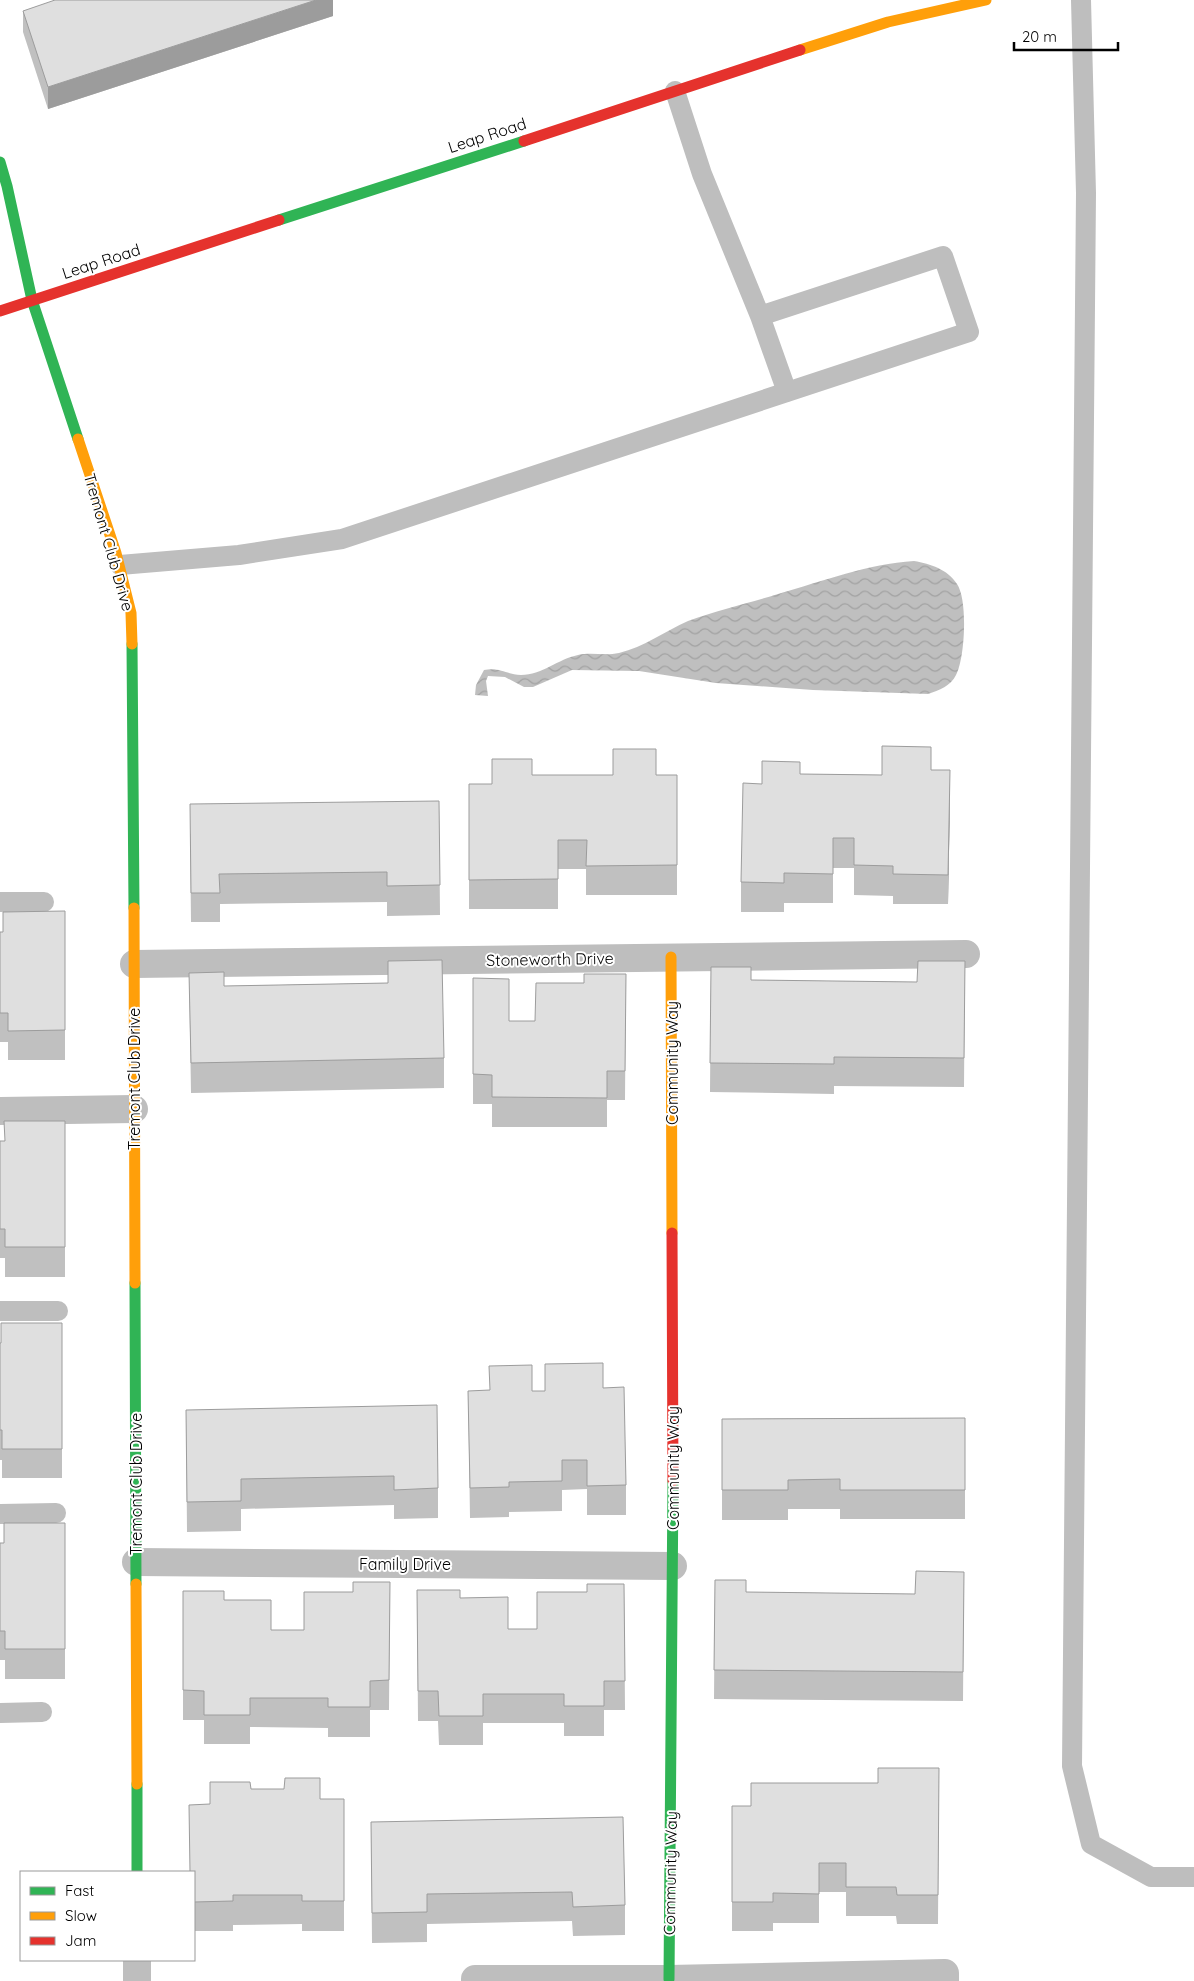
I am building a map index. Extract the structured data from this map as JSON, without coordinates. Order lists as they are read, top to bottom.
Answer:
{
  "streets": {
    "street": [
      "Leap Road",
      "Tremont Club Drive",
      "Stoneworth Drive",
      "Community Way",
      "Family Drive"
    ]
  },
  "crossings": [
    ["Leap Road", "Tremont Club Drive"],
    ["Tremont Club Drive", "Stoneworth Drive"],
    ["Tremont Club Drive", "Family Drive"],
    ["Stoneworth Drive", "Community Way"],
    ["Community Way", "Family Drive"]
  ],
  "legend": ["Fast", "Slow", "Jam"],
  "scale_bar": "20 m"
}
